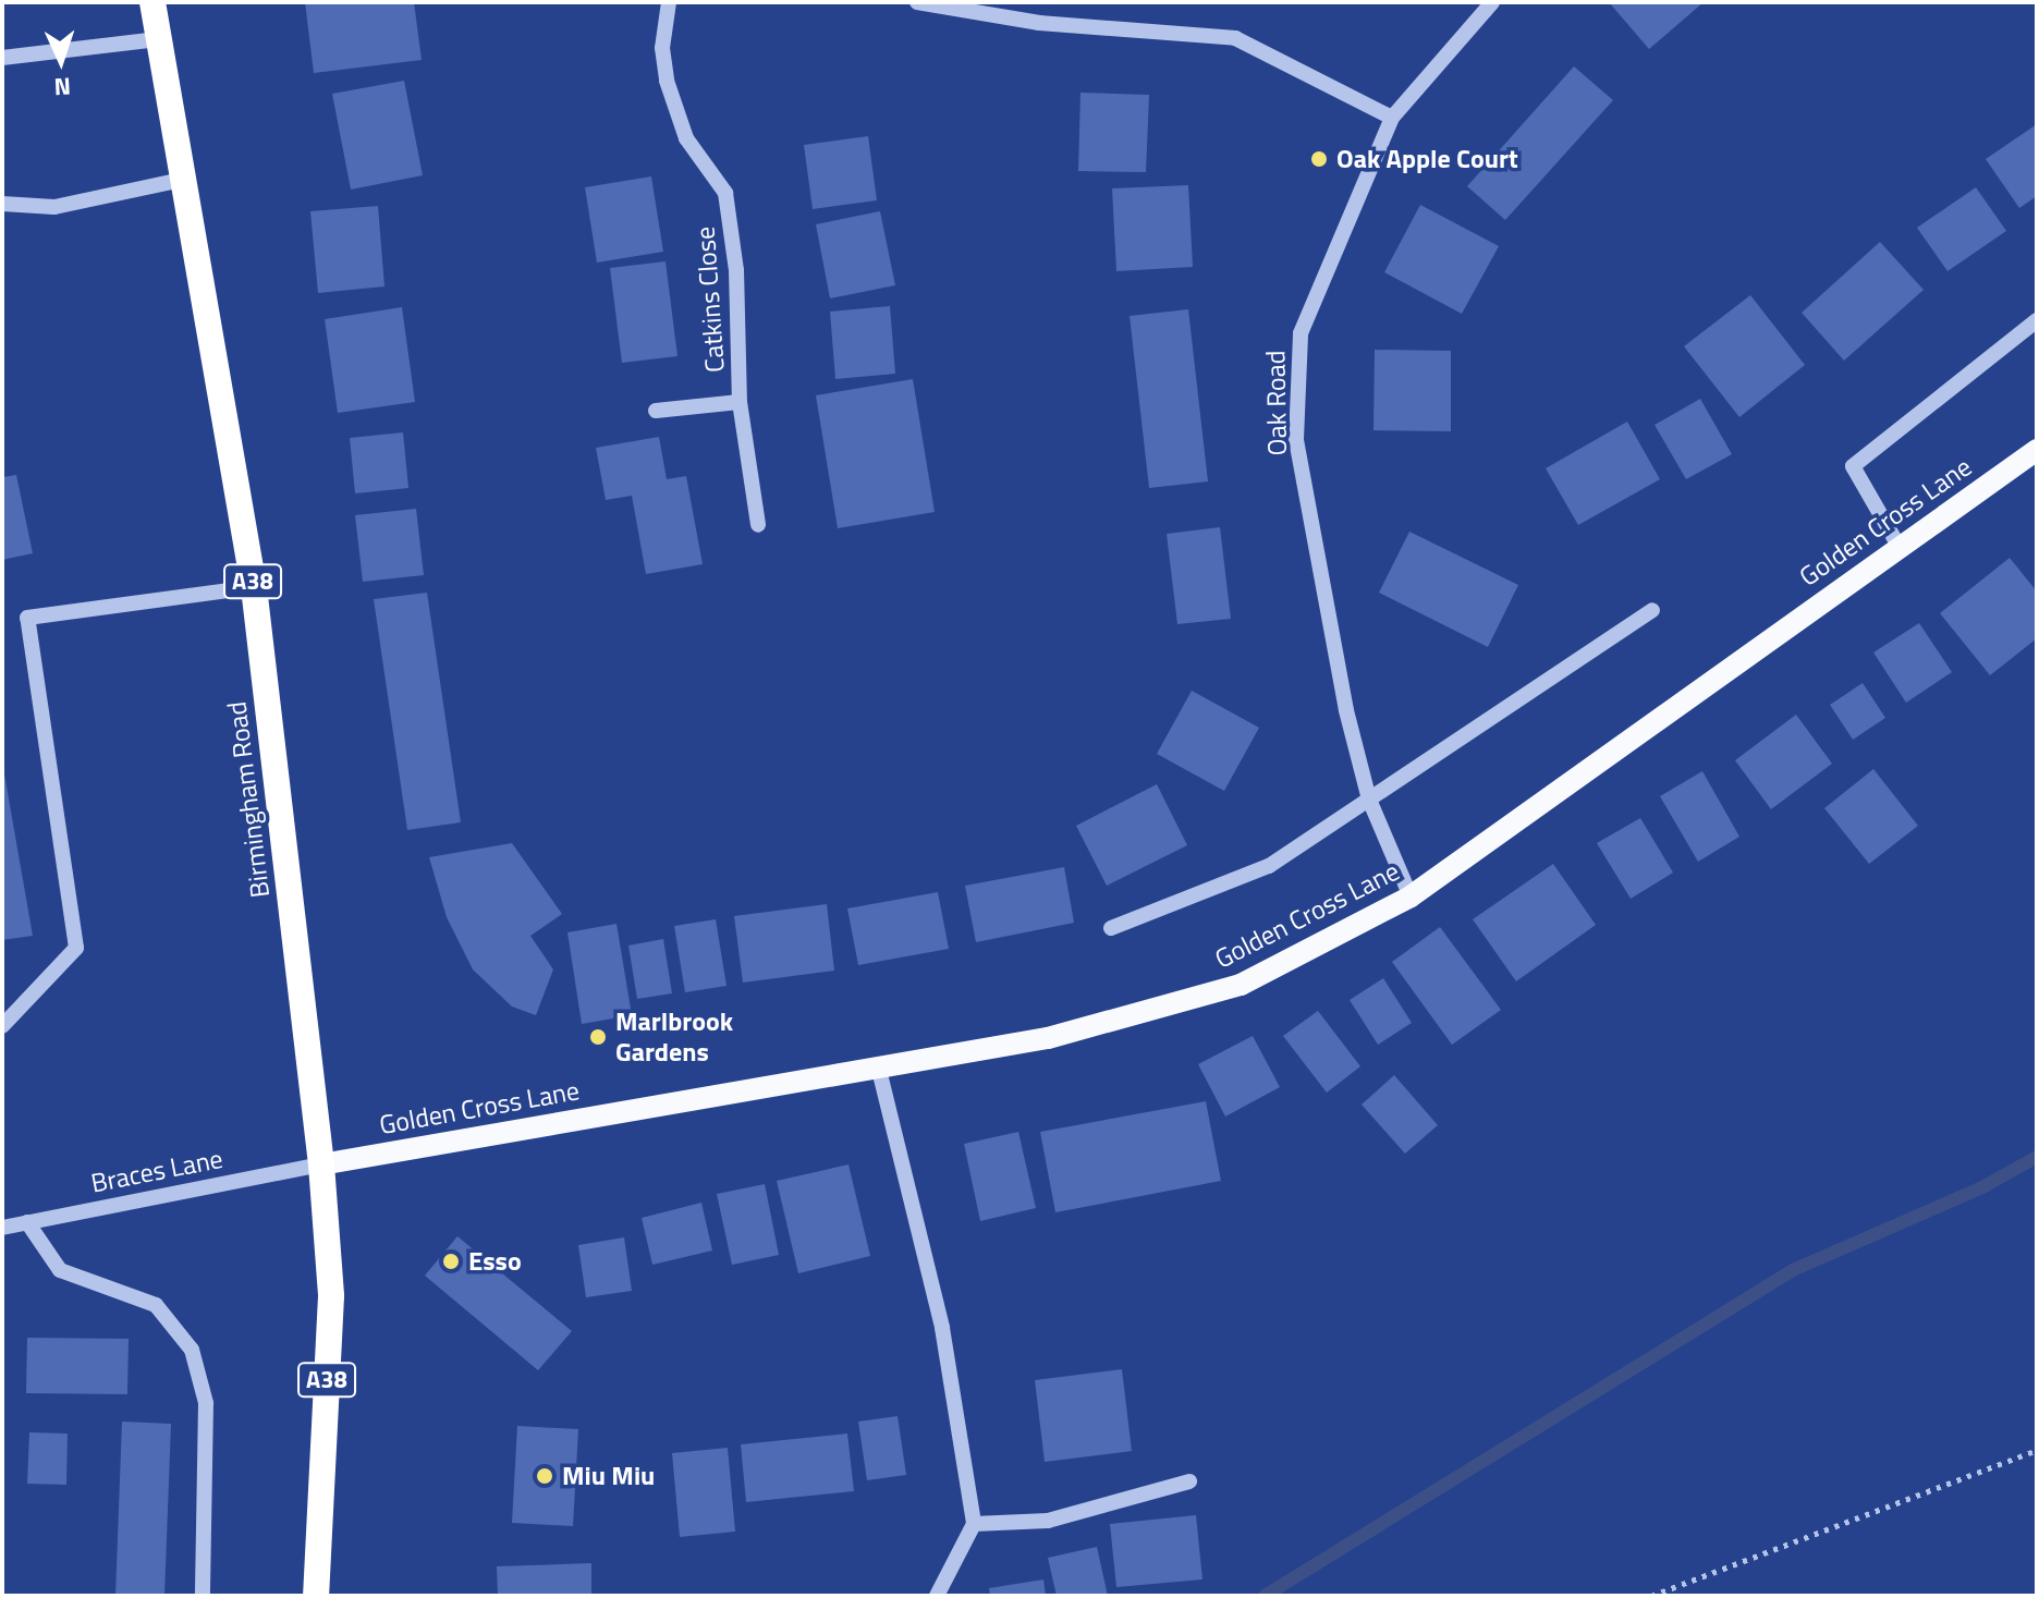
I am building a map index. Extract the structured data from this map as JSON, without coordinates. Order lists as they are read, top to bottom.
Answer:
{
  "streets": {
    "highway": ["A38", "Birmingham Road"],
    "main road": ["Golden Cross Lane"],
    "street": ["Catkins Close", "Oak Road", "Braces Lane"]
  },
  "crossings": [
    ["Oak Road", "Golden Cross Lane"],
    ["Golden Cross Lane", "Birmingham Road"],
    ["Golden Cross Lane", "Braces Lane"],
    ["Birmingham Road", "Braces Lane"]
  ],
  "places": [
    "Oak Apple Court",
    "Marlbrook Gardens",
    "Esso",
    "Miu Miu"
  ],
  "north": "bottom"
}
